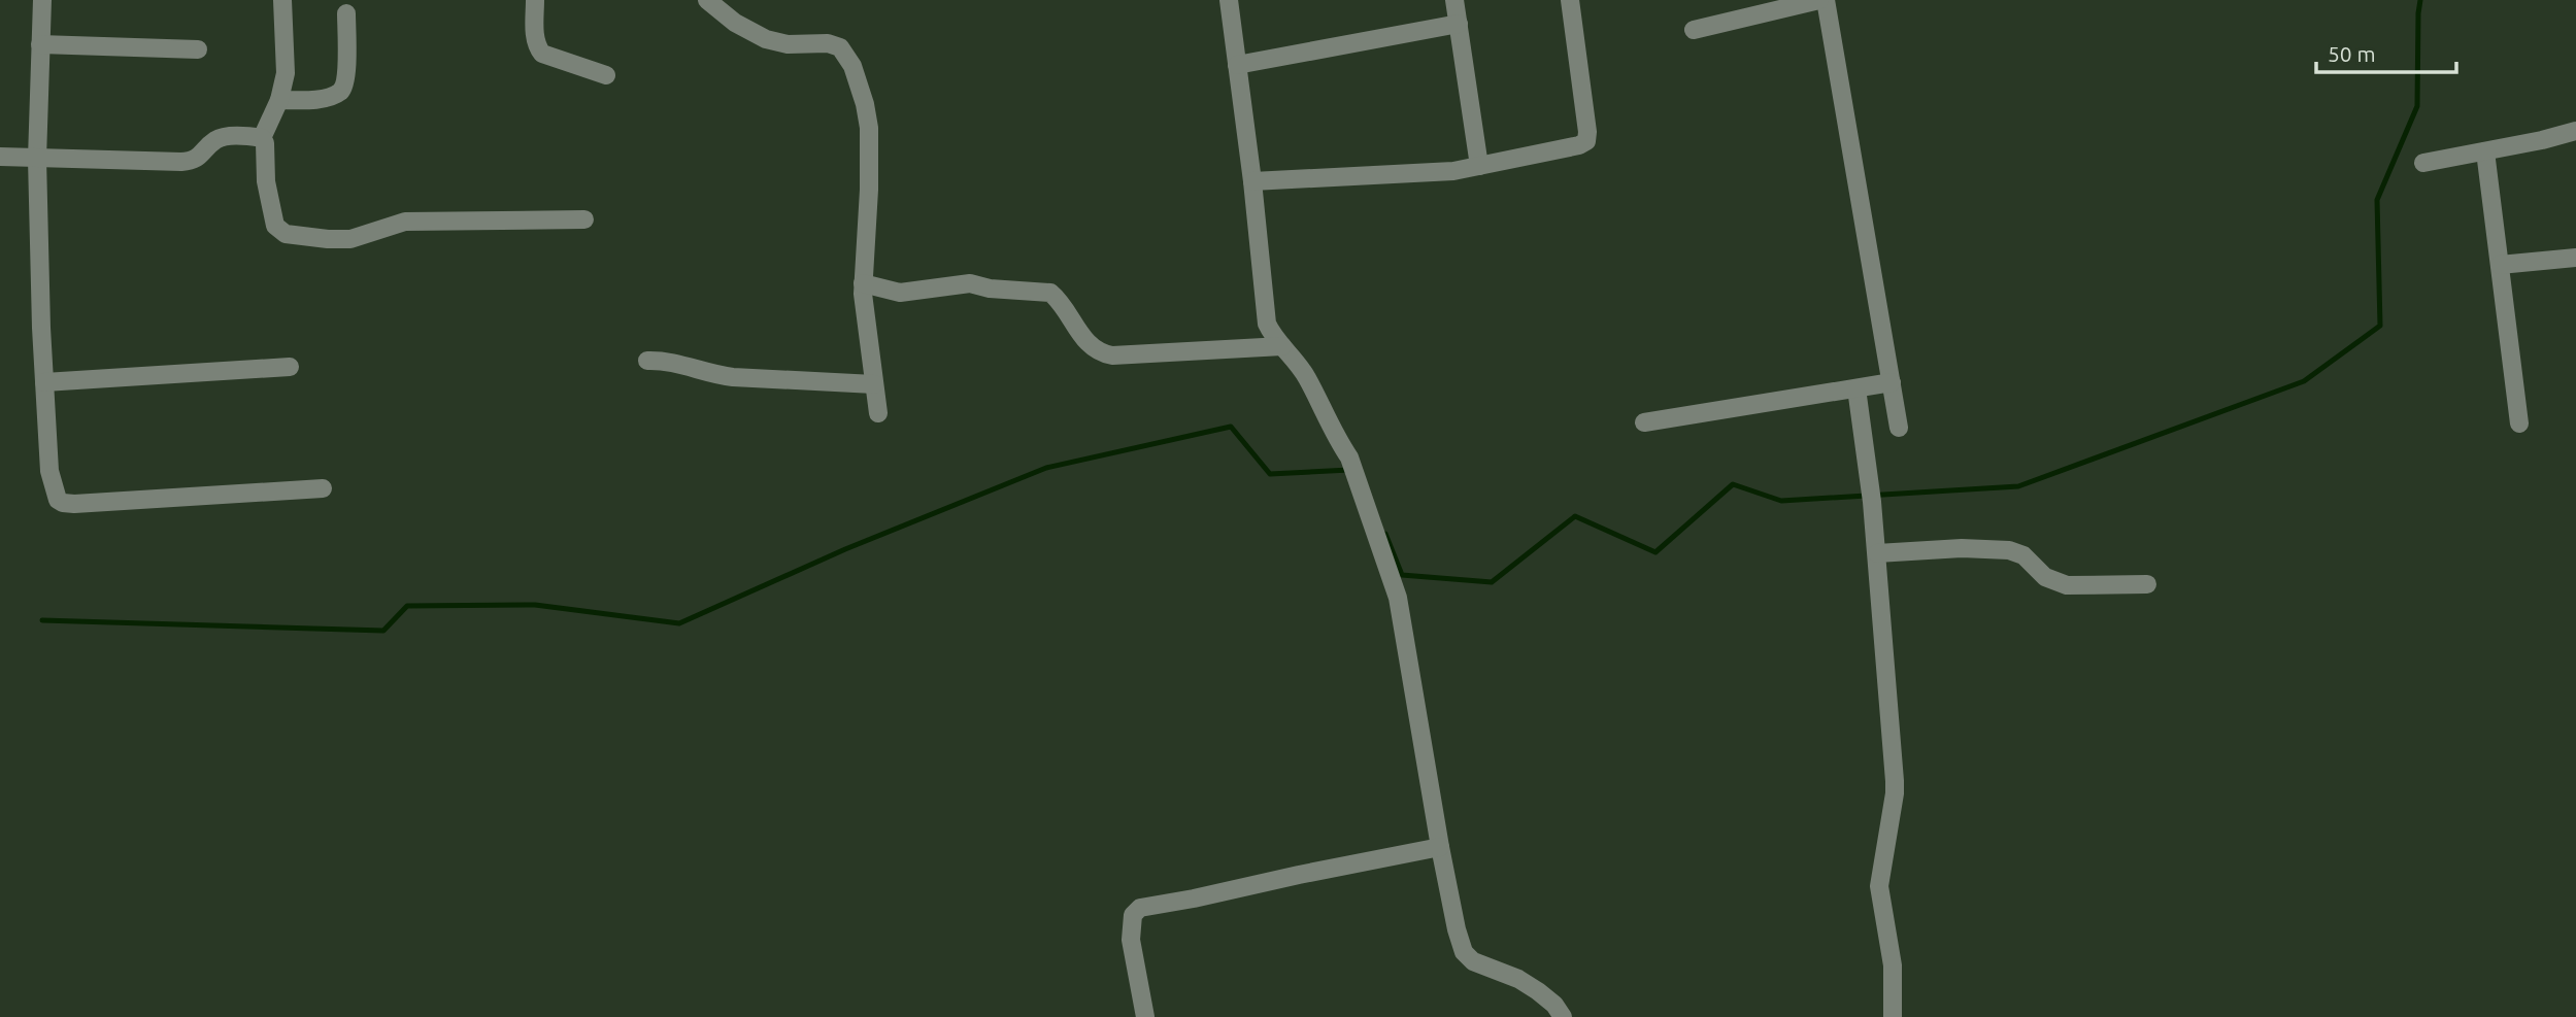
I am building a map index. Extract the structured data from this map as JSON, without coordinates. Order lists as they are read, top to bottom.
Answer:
{
  "scale_bar": "50 m"
}
